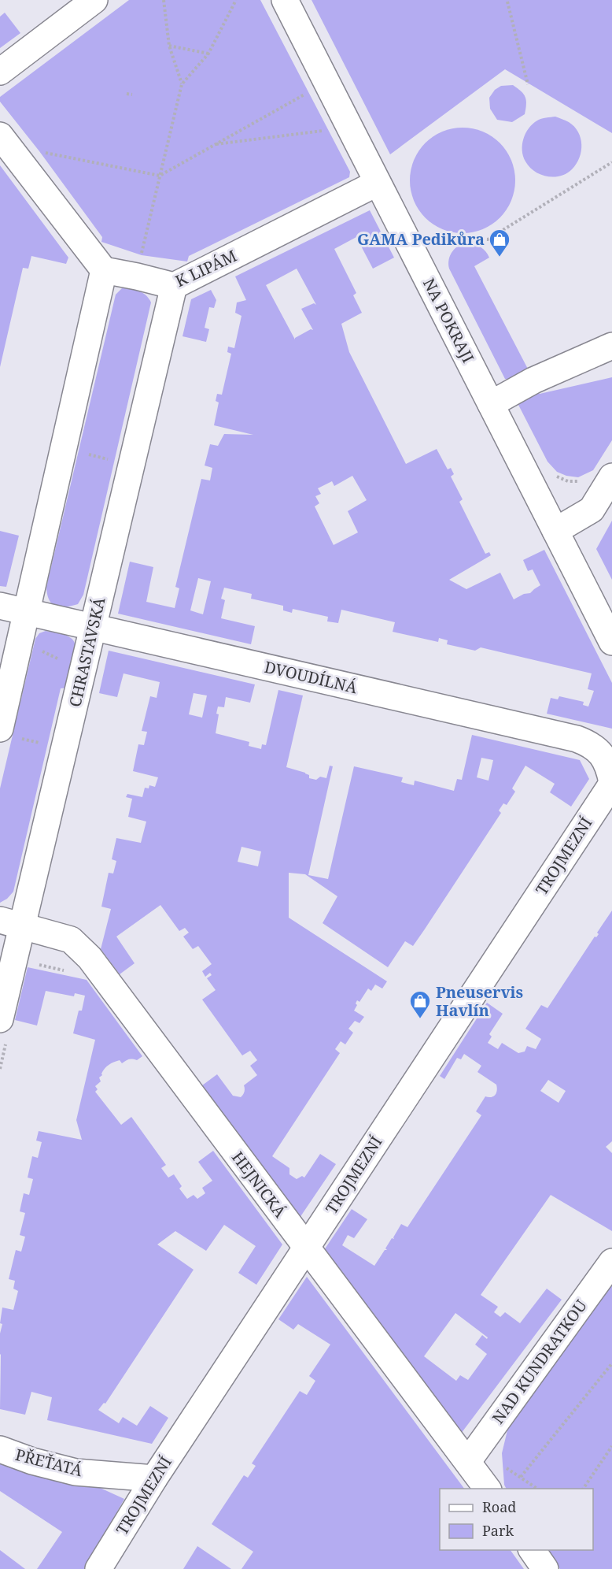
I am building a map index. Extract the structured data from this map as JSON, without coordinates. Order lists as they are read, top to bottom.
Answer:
{
  "streets": {
    "street": [
      "K LIPÁM",
      "NA POKRAJI",
      "CHRASTAVSKÁ",
      "DVOUDÍLNÁ",
      "TROJMEZNÍ",
      "HEJNICKÁ",
      "NAD KUNDRATKOU",
      "PŘEŤATÁ"
    ]
  },
  "crossings": [
    ["K LIPÁM", "NA POKRAJI"],
    ["K LIPÁM", "CHRASTAVSKÁ"],
    ["CHRASTAVSKÁ", "DVOUDÍLNÁ"],
    ["CHRASTAVSKÁ", "HEJNICKÁ"],
    ["DVOUDÍLNÁ", "TROJMEZNÍ"],
    ["TROJMEZNÍ", "HEJNICKÁ"],
    ["TROJMEZNÍ", "PŘEŤATÁ"],
    ["HEJNICKÁ", "NAD KUNDRATKOU"]
  ],
  "places": {
    "shop": ["GAMA Pedikůra", "Pneuservis Havlín"]
  },
  "legend": ["Road", "Park"]
}
